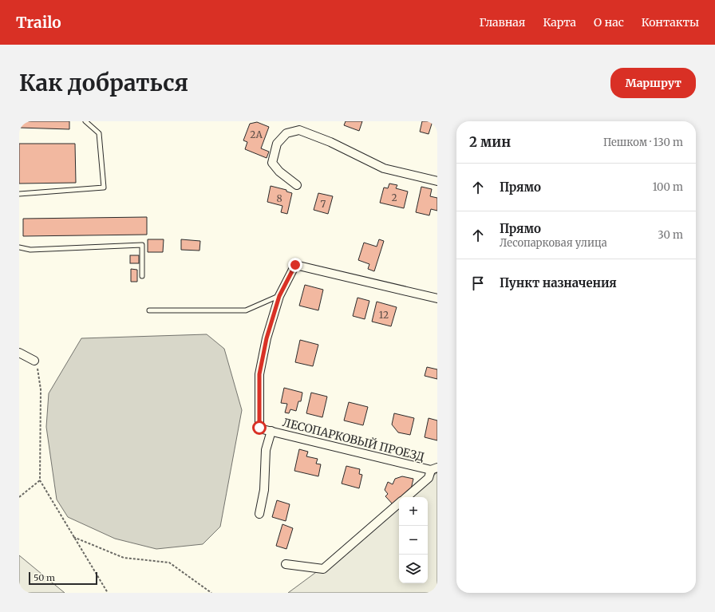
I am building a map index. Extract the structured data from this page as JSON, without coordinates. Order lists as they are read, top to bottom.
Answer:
{
  "streets": {
    "street": ["ЛЕСОПАРКОВЫЙ ПРОЕЗД"]
  },
  "house_numbers": [
    "2А",
    "2",
    "8",
    "7",
    "12"
  ],
  "scale_bar": "50 m",
  "page": {
    "header": "Trailo",
    "nav": [
      "Главная",
      "Карта",
      "О нас",
      "Контакты"
    ],
    "buttons": "Маршрут",
    "title": "Как добраться",
    "heading": ["2 мин", "Пешком · 130 m"],
    "list": [
      ["Прямо", "100 m"],
      ["Прямо", "Лесопарковая улица", "30 m"],
      "Пункт назначения"
    ],
    "map_buttons": ["+", "−"],
    "scale": "50 m"
  }
}
